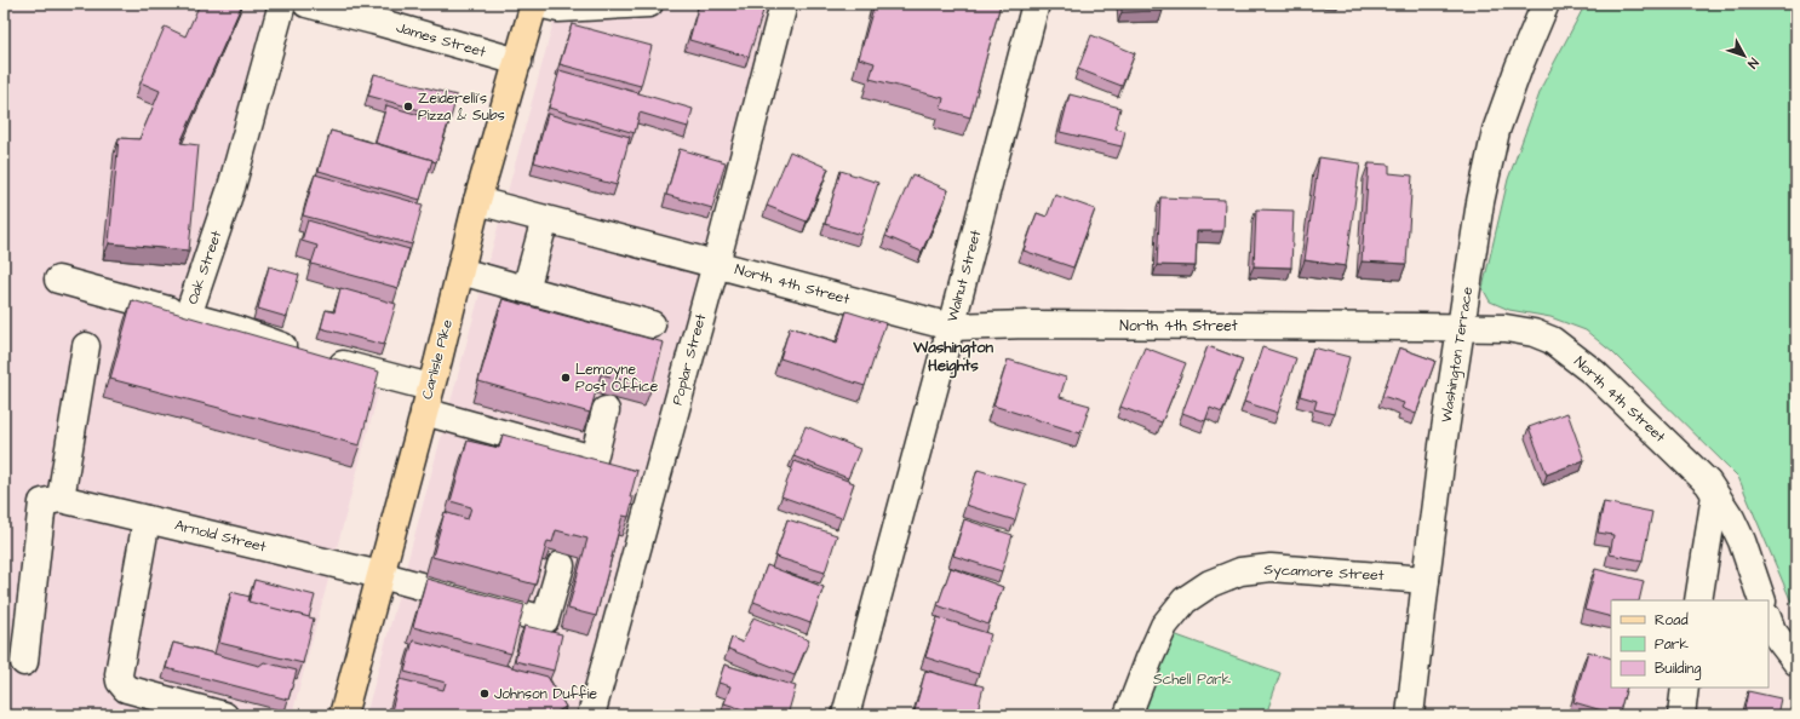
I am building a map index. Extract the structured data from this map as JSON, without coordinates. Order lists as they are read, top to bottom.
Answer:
{
  "streets": {
    "main road": ["Carlisle Pike"],
    "street": [
      "James Street",
      "Oak Street",
      "Walnut Street",
      "North 4th Street",
      "Washington Terrace",
      "Poplar Street",
      "Arnold Street",
      "Sycamore Street"
    ]
  },
  "crossings": [
    ["James Street", "Carlisle Pike"],
    ["Oak Street", "Carlisle Pike"],
    ["Walnut Street", "North 4th Street"],
    ["North 4th Street", "Washington Terrace"],
    ["North 4th Street", "Carlisle Pike"],
    ["North 4th Street", "Poplar Street"],
    ["Washington Terrace", "Sycamore Street"],
    ["Carlisle Pike", "Arnold Street"]
  ],
  "districts": ["Washington Heights"],
  "parks": ["Schell Park"],
  "places": ["Zeiderelli's Pizza & Subs", "Lemoyne Post Office", "Johnson Duffie"],
  "legend": ["Road", "Park", "Building"],
  "north": "bottom right"
}
